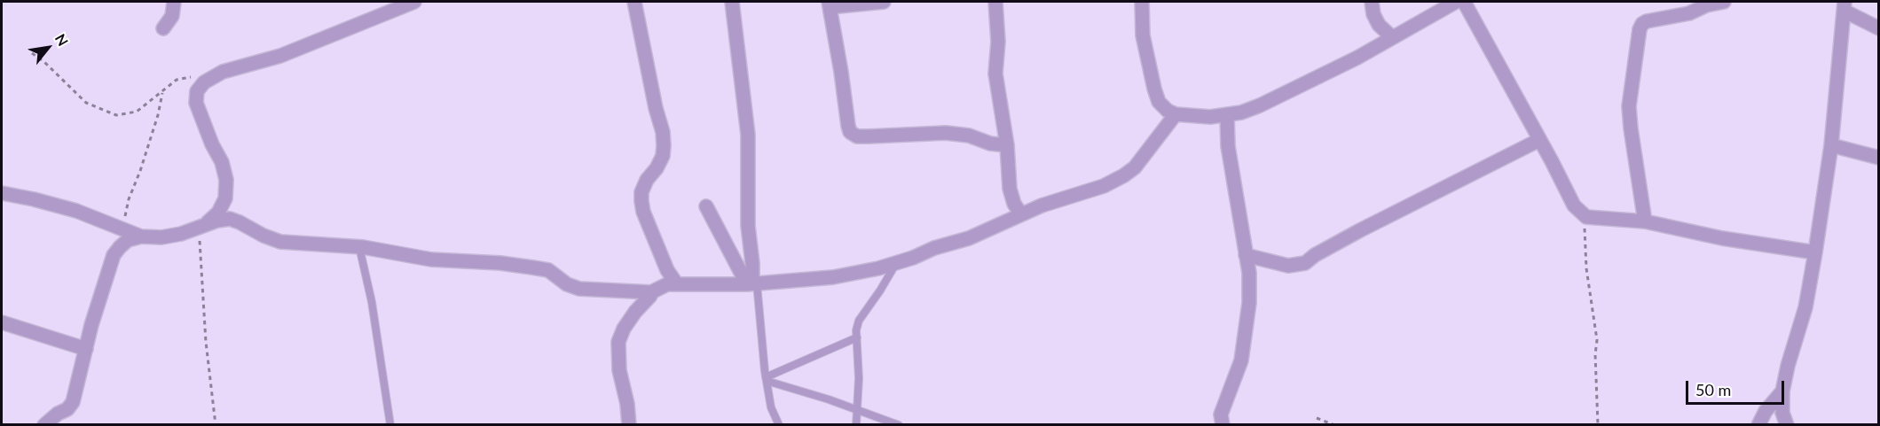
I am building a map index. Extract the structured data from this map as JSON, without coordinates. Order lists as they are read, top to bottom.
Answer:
{
  "scale_bar": "50 m",
  "north": "top right"
}
